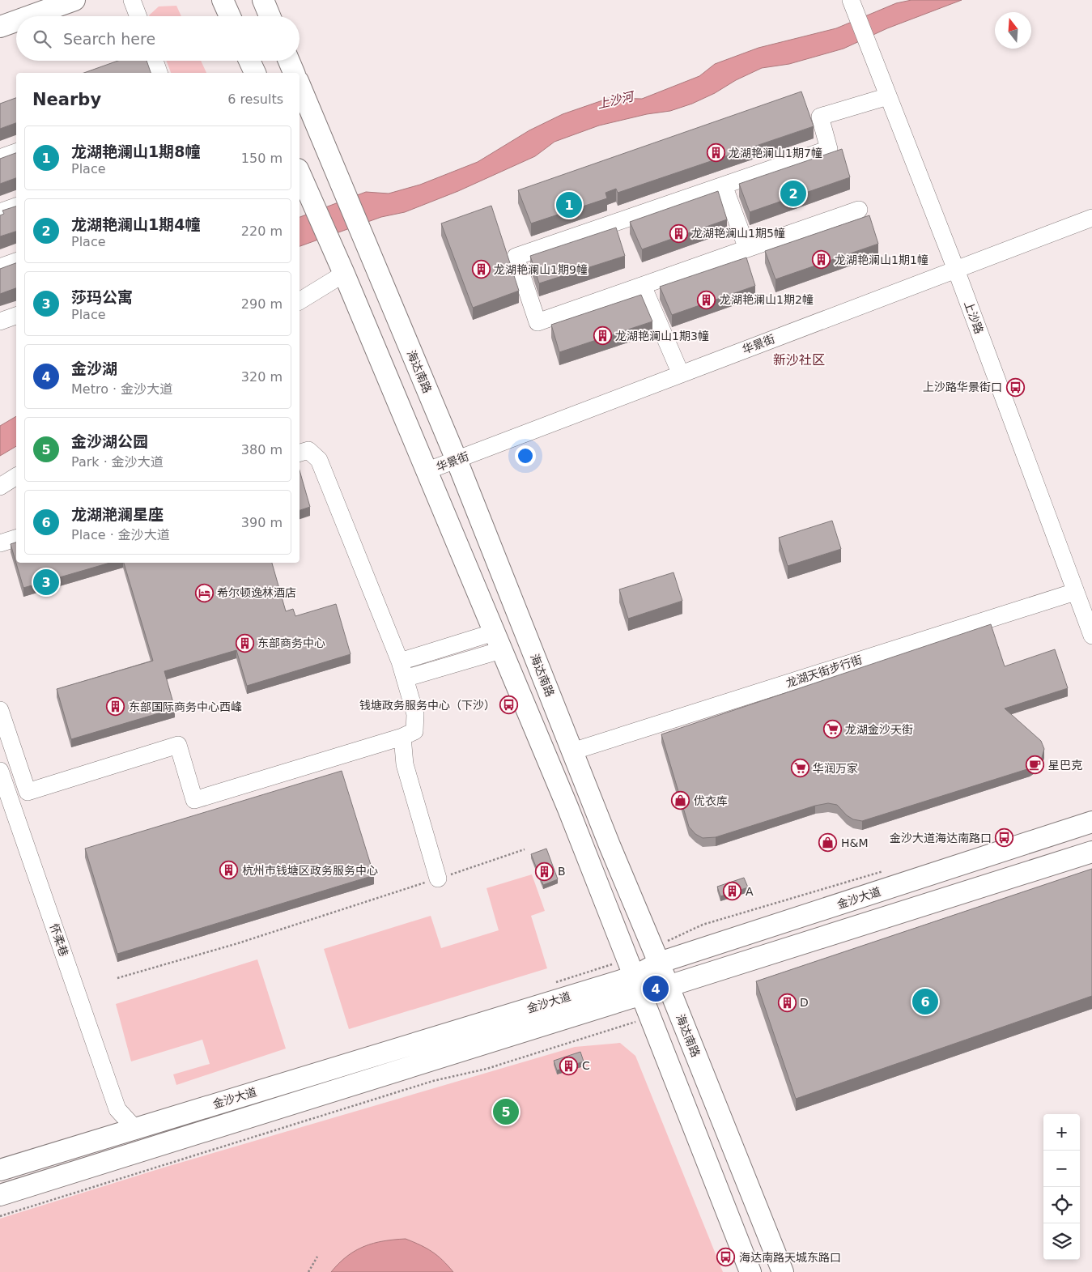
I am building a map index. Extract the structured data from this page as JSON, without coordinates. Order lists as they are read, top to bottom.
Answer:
{
  "streets": {
    "main road": ["海达南路", "金沙大道"],
    "street": [
      "上沙路",
      "华景街",
      "龙湖天街步行街",
      "怀柔巷"
    ]
  },
  "crossings": [
    ["上沙路", "华景街"],
    ["上沙路", "龙湖天街步行街"],
    ["华景街", "海达南路"],
    ["海达南路", "龙湖天街步行街"],
    ["海达南路", "金沙大道"],
    ["金沙大道", "怀柔巷"]
  ],
  "districts": ["新沙社区"],
  "water": ["上沙河"],
  "places": {
    "building": [
      "龙湖艳澜山1期7幢",
      "龙湖艳澜山1期5幢",
      "龙湖艳澜山1期1幢",
      "龙湖艳澜山1期9幢",
      "龙湖艳澜山1期2幢",
      "龙湖艳澜山1期3幢",
      "东部商务中心",
      "东部国际商务中心西峰",
      "杭州市钱塘区政务服务中心",
      "B",
      "A",
      "D",
      "C"
    ],
    "bus stop": [
      "上沙路华景街口",
      "钱塘政务服务中心（下沙）",
      "金沙大道海达南路口",
      "海达南路天城东路口"
    ],
    "hotel": ["希尔顿逸林酒店"],
    "supermarket": ["龙湖金沙天街", "华润万家"],
    "cafe": ["星巴克"],
    "shop": ["优衣库", "H&M"]
  },
  "north": "top",
  "page": {
    "search": "Search here",
    "heading": ["Nearby", "6 results"],
    "list": [
      {
        "mark": "1",
        "name": "龙湖艳澜山1期8幢",
        "note": "Place",
        "value": "150 m"
      },
      {
        "mark": "2",
        "name": "龙湖艳澜山1期4幢",
        "note": "Place",
        "value": "220 m"
      },
      {
        "mark": "3",
        "name": "莎玛公寓",
        "note": "Place",
        "value": "290 m"
      },
      {
        "mark": "4",
        "name": "金沙湖",
        "note": "Metro · 金沙大道",
        "value": "320 m"
      },
      {
        "mark": "5",
        "name": "金沙湖公园",
        "note": "Park · 金沙大道",
        "value": "380 m"
      },
      {
        "mark": "6",
        "name": "龙湖滟澜星座",
        "note": "Place · 金沙大道",
        "value": "390 m"
      }
    ],
    "pins": [
      "2",
      "1",
      "3",
      "4",
      "6",
      "5"
    ],
    "map_buttons": ["+", "−"]
  }
}
